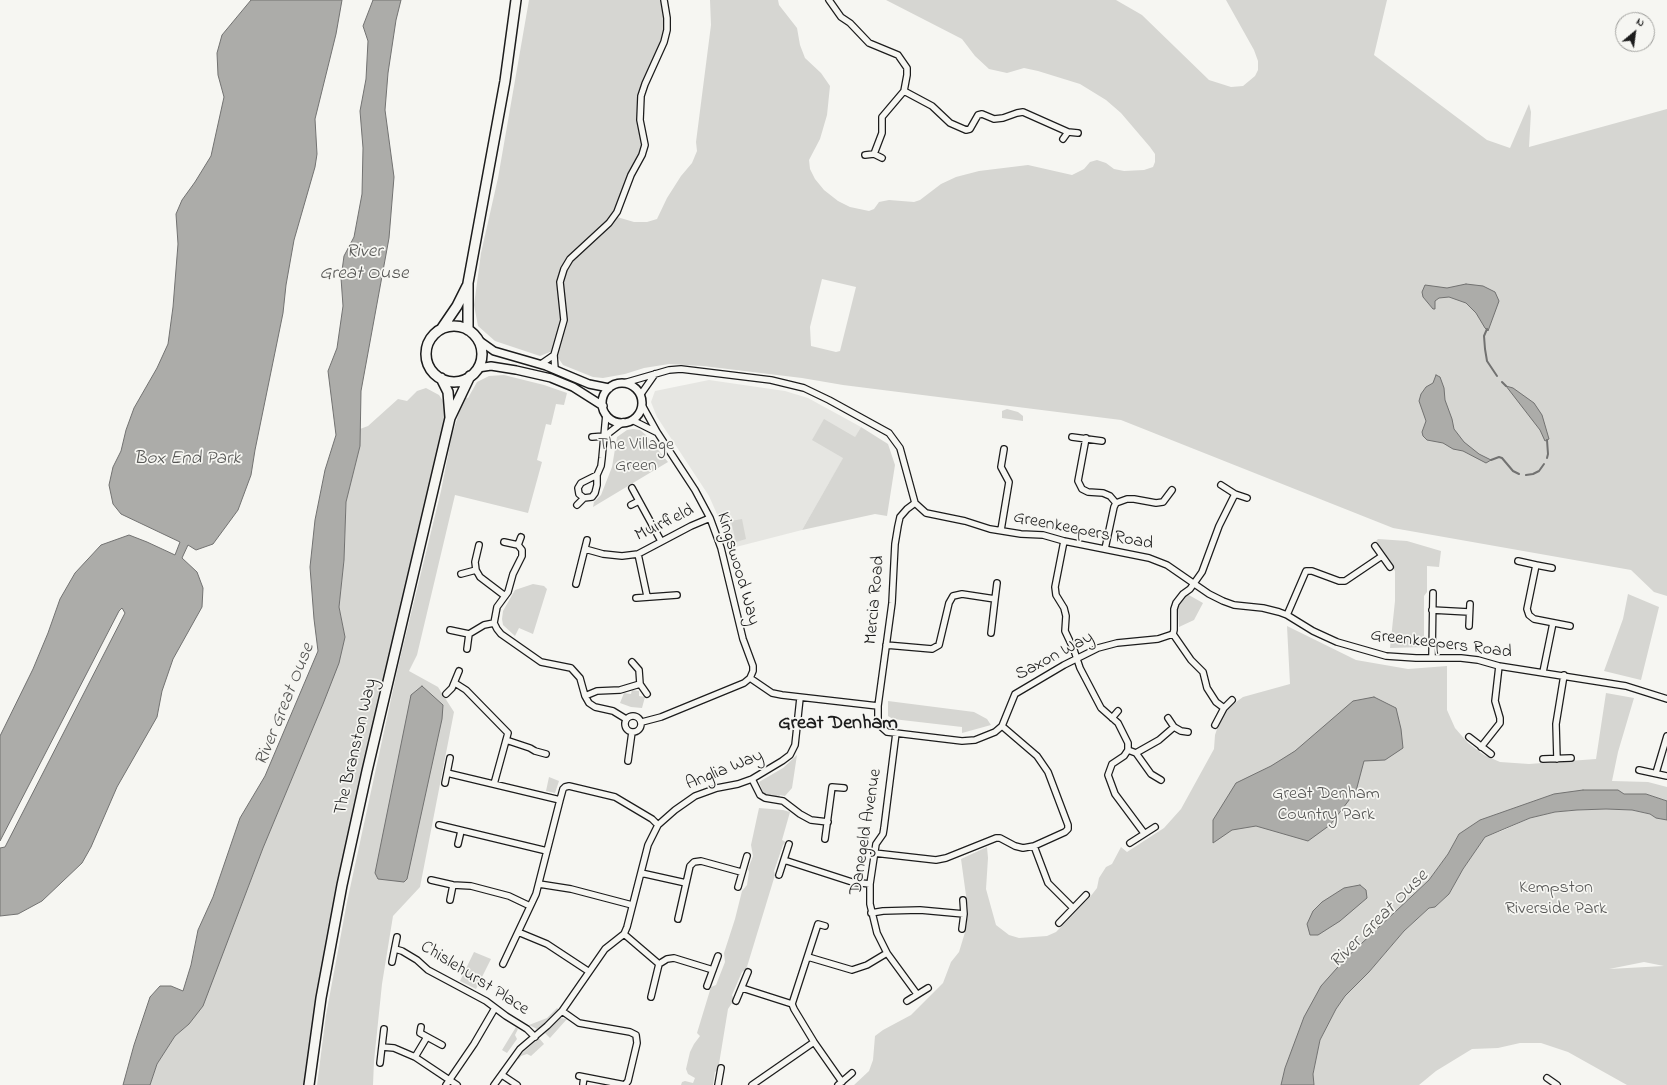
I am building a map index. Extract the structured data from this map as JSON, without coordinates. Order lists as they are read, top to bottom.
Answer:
{
  "streets": {
    "highway": ["The Branston Way"],
    "street": [
      "Muirfield",
      "Greenkeepers Road",
      "Kingswood Way",
      "Mercia Road",
      "Saxon Way",
      "Anglia Way",
      "Danegeld Avenue",
      "Chislehurst Place"
    ]
  },
  "crossings": [
    ["Muirfield", "Kingswood Way"],
    ["Greenkeepers Road", "Mercia Road"]
  ],
  "districts": ["Great Denham"],
  "water": ["River Great Ouse", "Box End Park"],
  "parks": ["The Village Green", "Great Denham Country Park", "Kempston Riverside Park"],
  "north": "top right"
}
